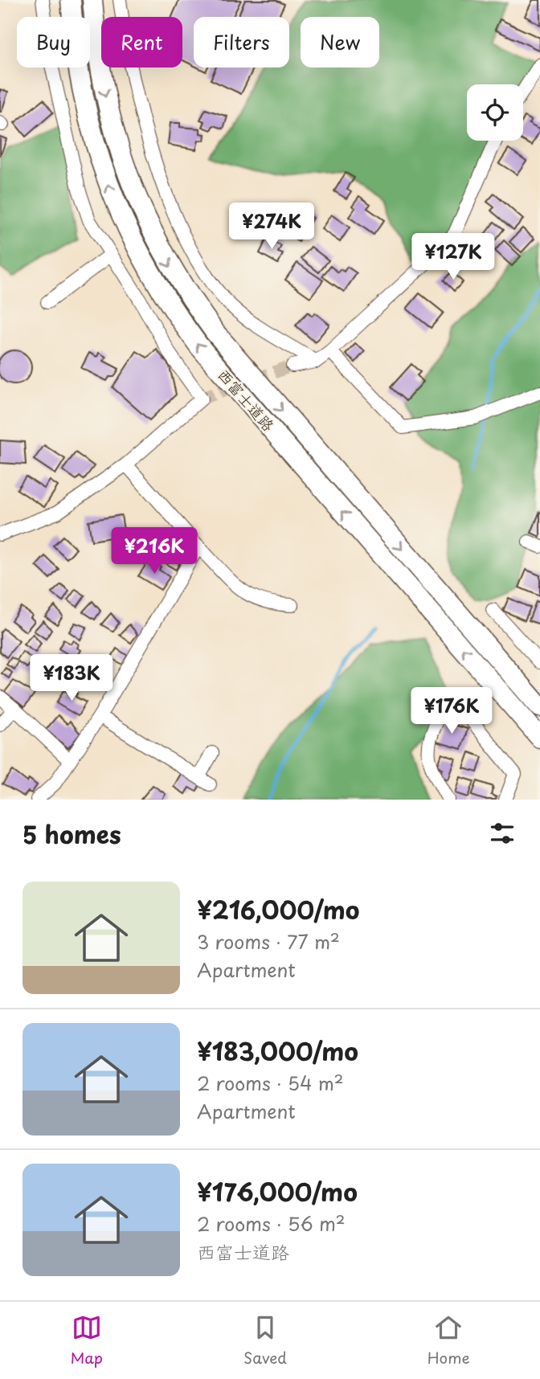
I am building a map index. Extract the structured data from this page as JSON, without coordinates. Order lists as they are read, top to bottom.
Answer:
{
  "streets": {
    "highway": ["西富士道路"]
  },
  "page": {
    "chip": [
      "Buy",
      "Rent",
      "Filters",
      "New"
    ],
    "price": [
      "¥274K",
      "¥127K",
      "¥216K",
      "¥183K",
      "¥176K"
    ],
    "heading": "5 homes",
    "list": [
      {
        "name": "¥216,000/mo",
        "note": "3 rooms · 77 m² · Apartment"
      },
      {
        "name": "¥183,000/mo",
        "note": "2 rooms · 54 m² · Apartment"
      },
      {
        "name": "¥176,000/mo",
        "note": "2 rooms · 56 m² · 西富士道路"
      }
    ],
    "tabs": ["Map", "Saved", "Home"]
  }
}
